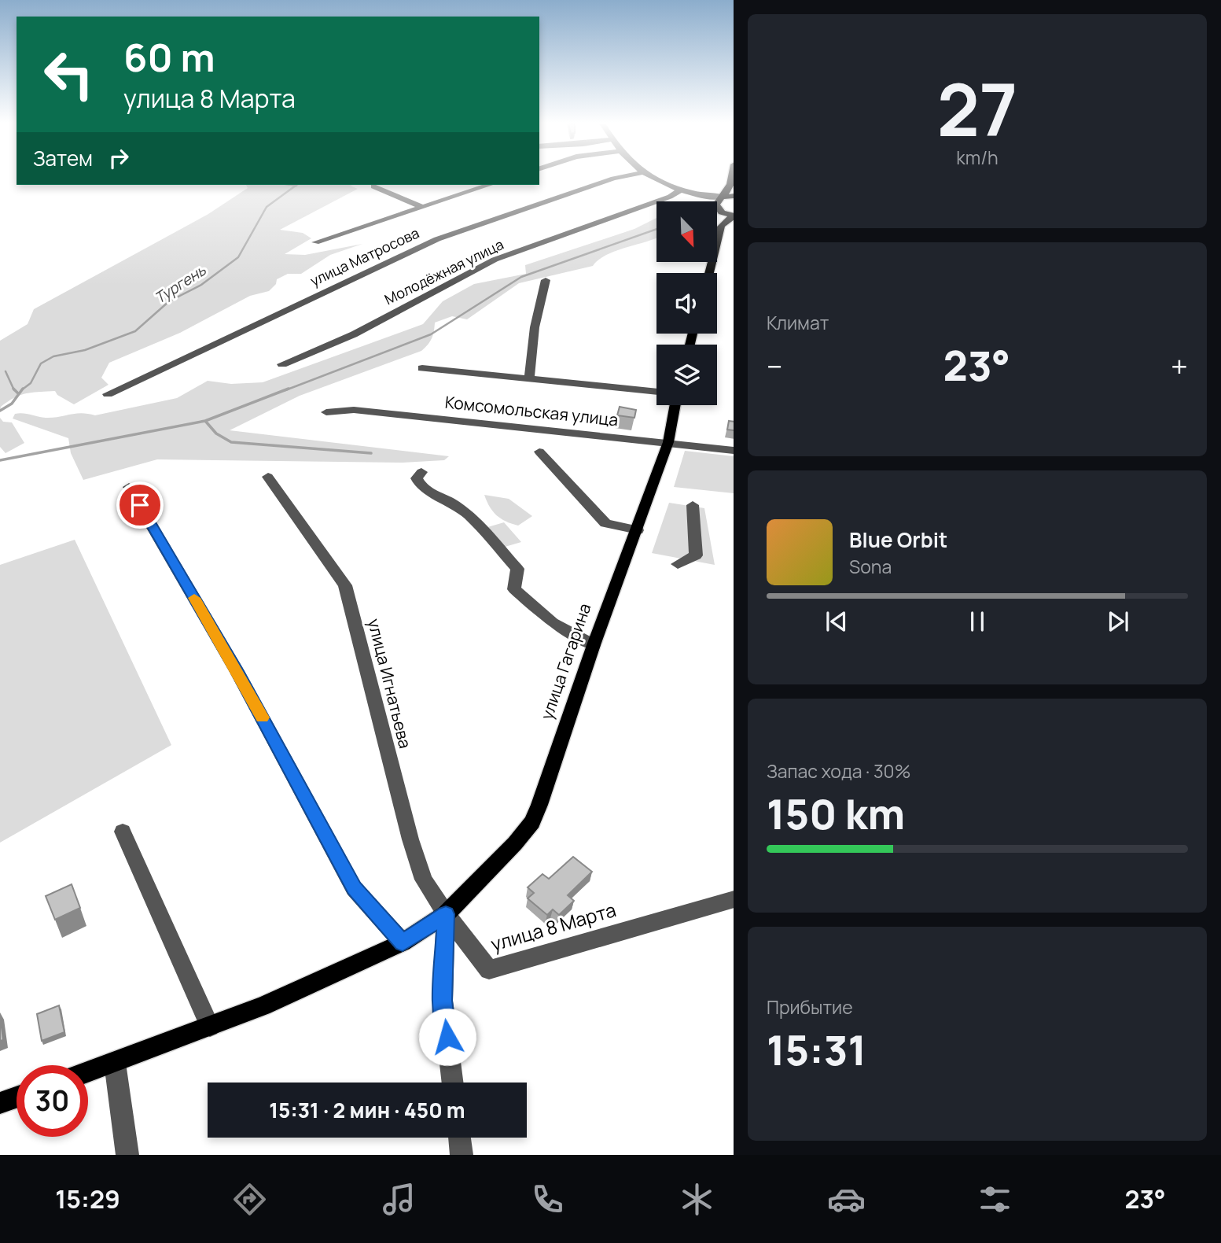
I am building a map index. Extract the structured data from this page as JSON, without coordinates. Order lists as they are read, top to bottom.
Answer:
{
  "streets": {
    "main road": ["улица Гагарина"],
    "street": [
      "улица Матросова",
      "Молодёжная улица",
      "Комсомольская улица",
      "улица Игнатьева",
      "улица 8 Марта"
    ]
  },
  "crossings": [
    ["Комсомольская улица", "улица Гагарина"],
    ["улица Гагарина", "улица Игнатьева"],
    ["улица Гагарина", "улица 8 Марта"],
    ["улица Игнатьева", "улица 8 Марта"]
  ],
  "water": ["Тургень"],
  "north": "bottom right",
  "page": {
    "tile": [
      ["27", "km/h"],
      "Климат",
      ["Запас хода · 30%", "150 km"],
      ["Прибытие", "15:31"]
    ],
    "turn": ["60 m", "улица 8 Марта"],
    "then": "Затем",
    "heat": ["−", "23°", "+"],
    "song": ["Blue Orbit", "Sona"],
    "limit": "30",
    "trip": "15:31 · 2 мин · 450 m",
    "tabs": ["15:29", "23°"]
  }
}
